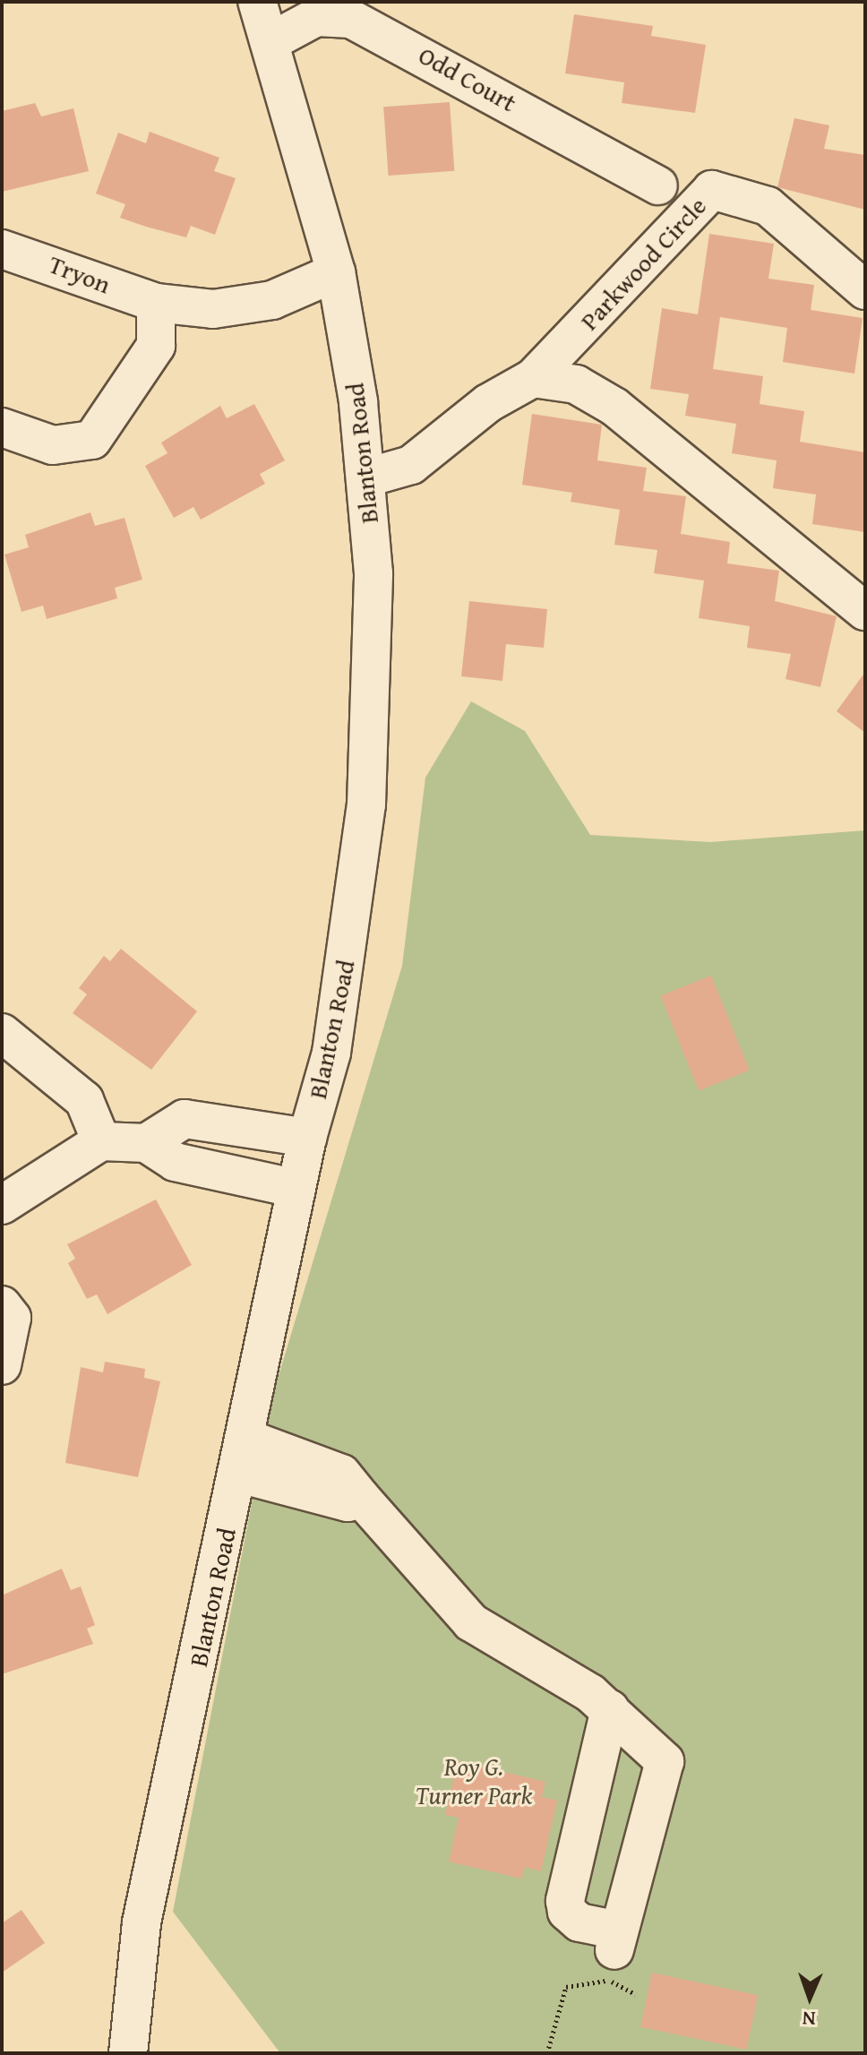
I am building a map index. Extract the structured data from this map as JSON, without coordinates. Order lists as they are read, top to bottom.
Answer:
{
  "streets": {
    "street": [
      "Odd Court",
      "Parkwood Circle",
      "Tryon",
      "Blanton Road"
    ]
  },
  "crossings": [
    ["Odd Court", "Blanton Road"],
    ["Parkwood Circle", "Blanton Road"],
    ["Tryon", "Blanton Road"]
  ],
  "parks": ["Roy G. Turner Park"],
  "north": "bottom"
}
